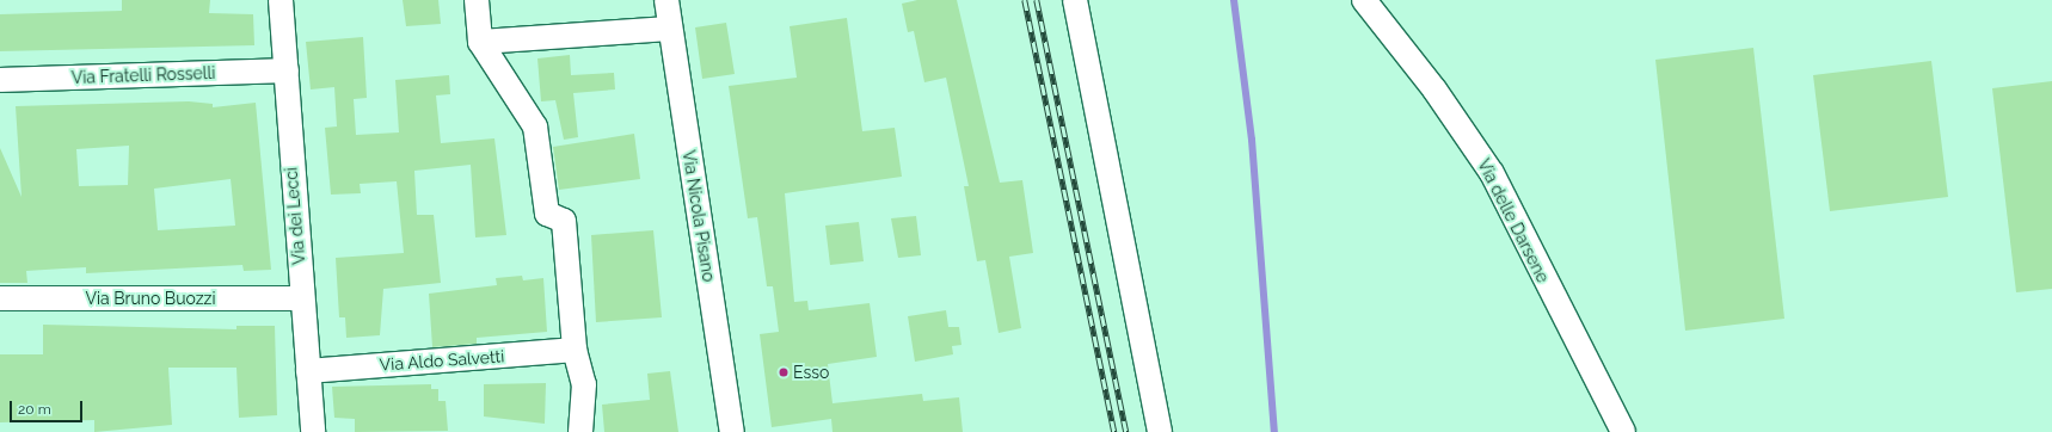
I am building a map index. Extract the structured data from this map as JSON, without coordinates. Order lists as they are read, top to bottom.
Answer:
{
  "streets": {
    "street": [
      "Via Fratelli Rosselli",
      "Via dei Lecci",
      "Via Nicola Pisano",
      "Via delle Darsene",
      "Via Bruno Buozzi",
      "Via Aldo Salvetti"
    ]
  },
  "crossings": [
    ["Via Fratelli Rosselli", "Via dei Lecci"],
    ["Via dei Lecci", "Via Bruno Buozzi"],
    ["Via dei Lecci", "Via Aldo Salvetti"]
  ],
  "places": ["Esso"],
  "scale_bar": "20 m"
}
